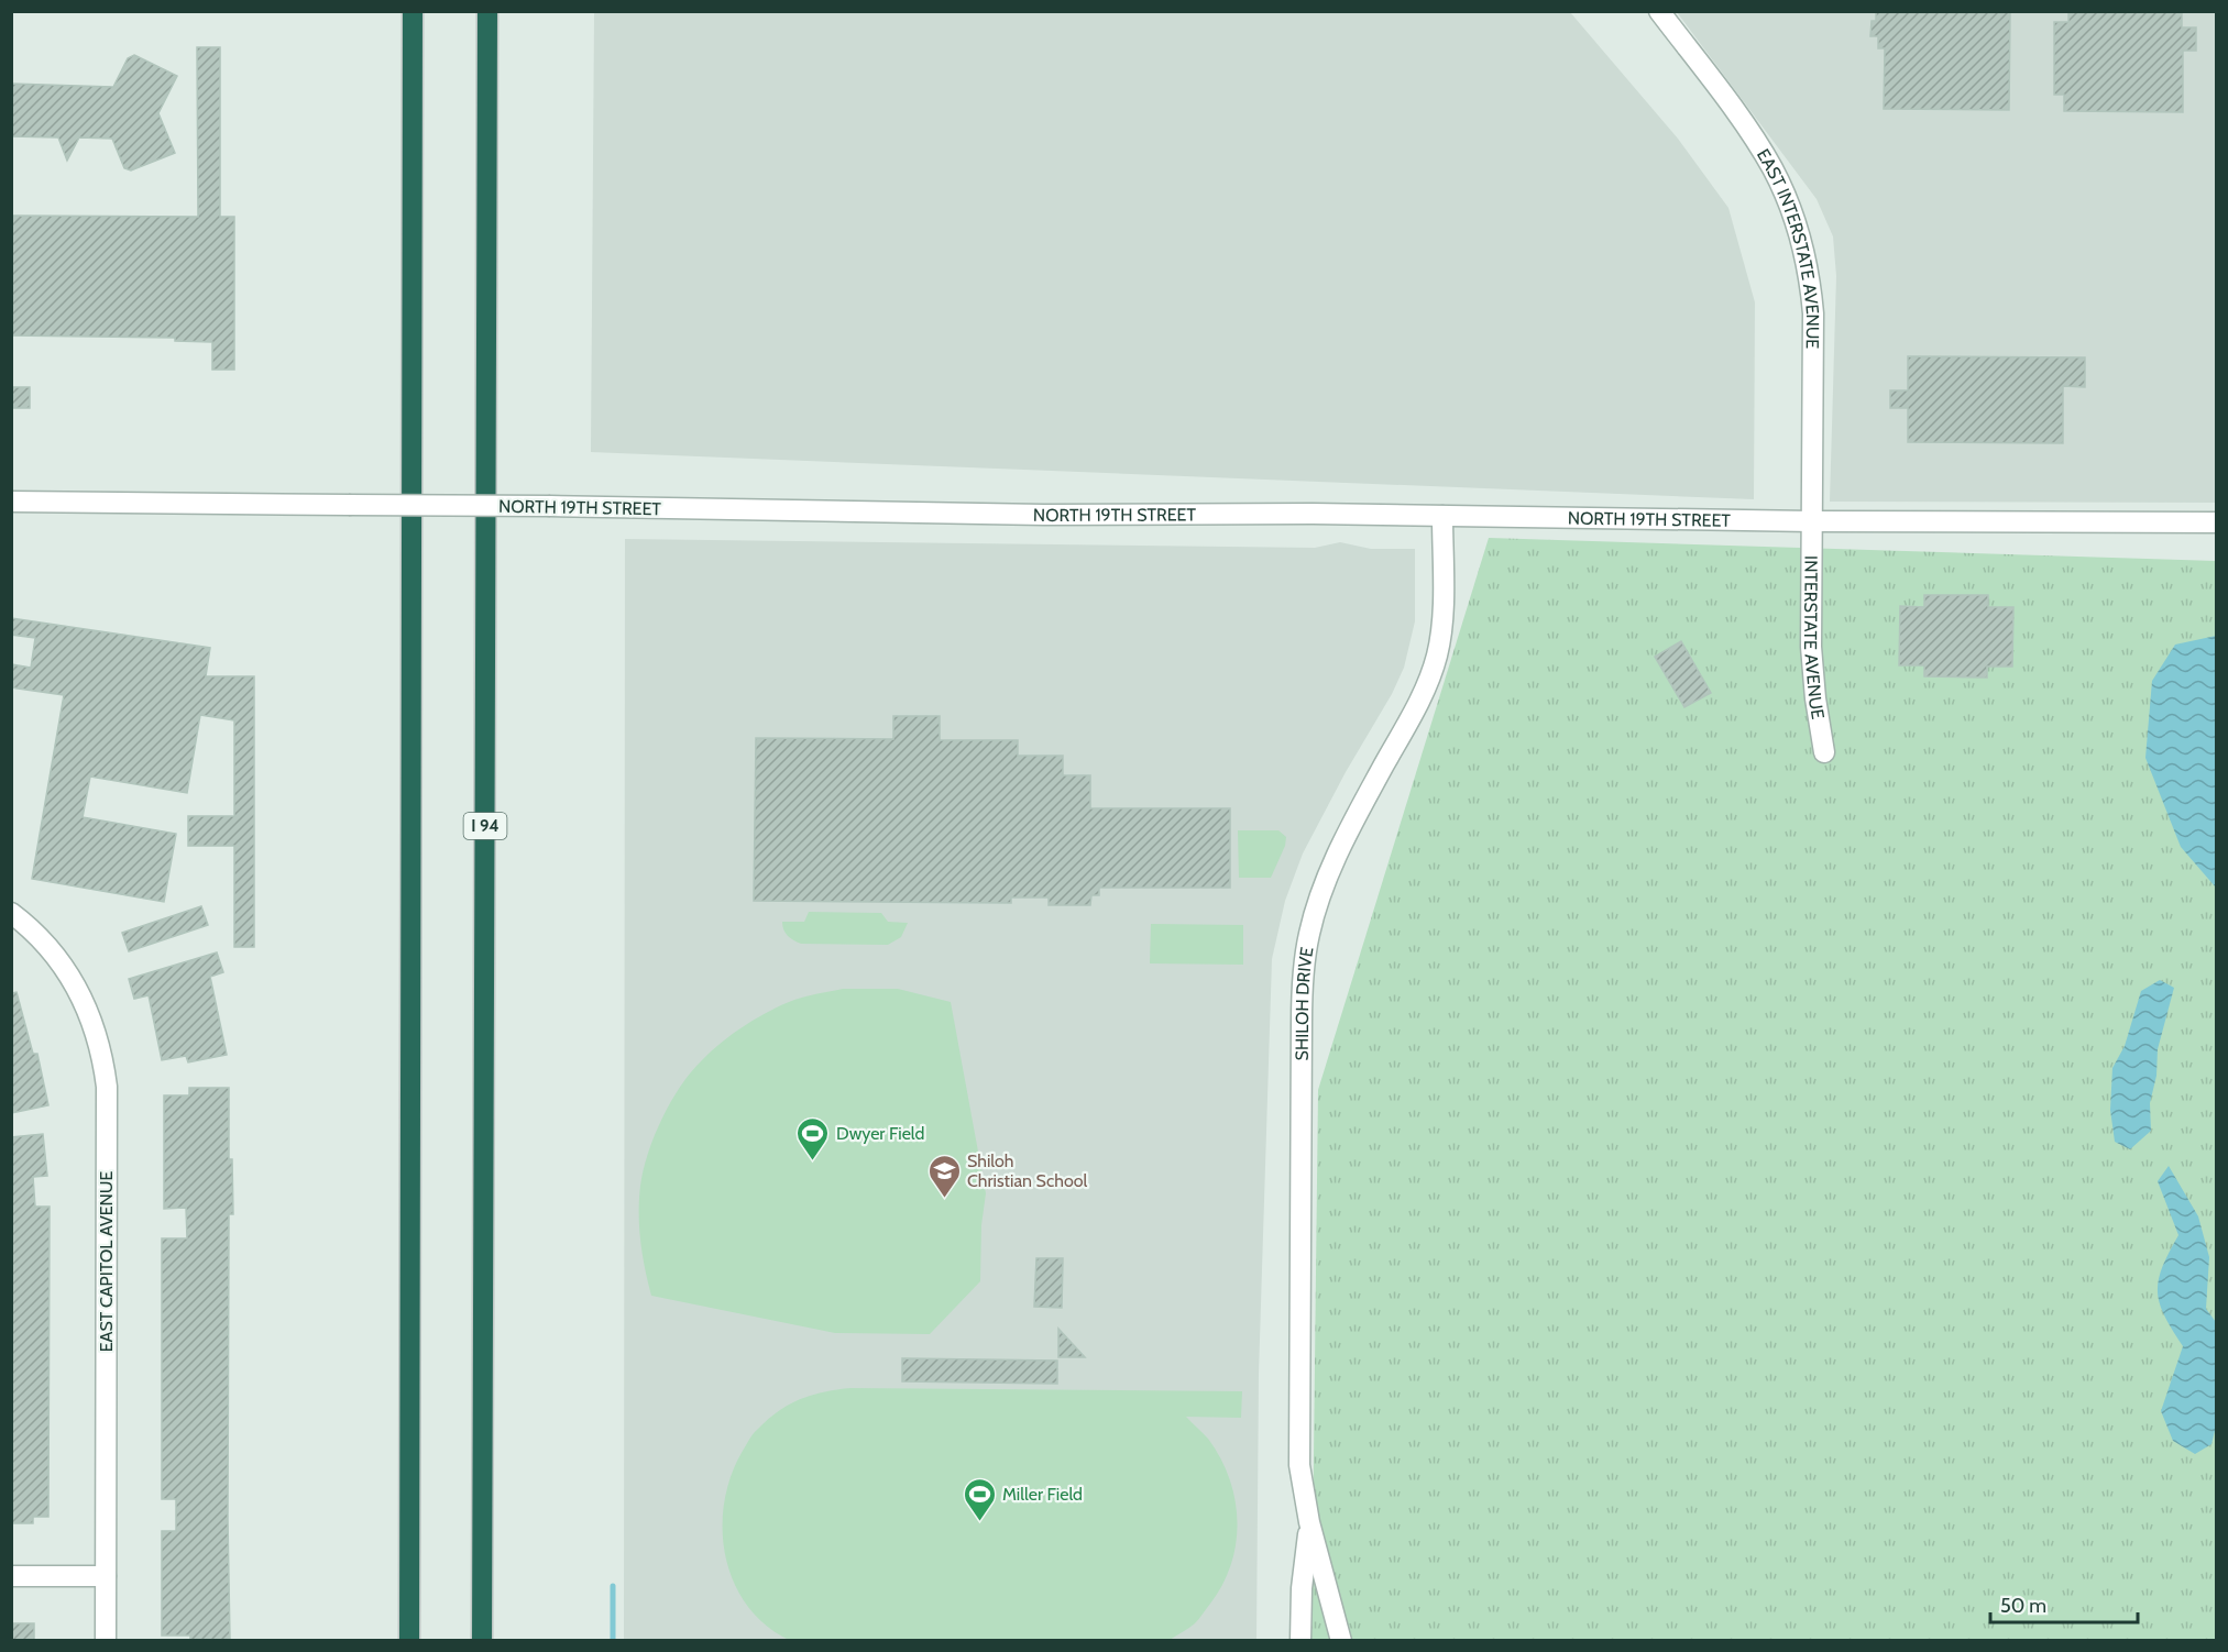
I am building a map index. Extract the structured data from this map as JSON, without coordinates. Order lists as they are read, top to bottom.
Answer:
{
  "streets": {
    "highway": ["I 94"],
    "street": [
      "EAST INTERSTATE AVENUE",
      "NORTH 19TH STREET",
      "INTERSTATE AVENUE",
      "SHILOH DRIVE",
      "EAST CAPITOL AVENUE"
    ]
  },
  "crossings": [
    ["EAST INTERSTATE AVENUE", "NORTH 19TH STREET"],
    ["EAST INTERSTATE AVENUE", "INTERSTATE AVENUE"],
    ["NORTH 19TH STREET", "INTERSTATE AVENUE"],
    ["NORTH 19TH STREET", "SHILOH DRIVE"]
  ],
  "places": {
    "sports": ["Dwyer Field", "Miller Field"],
    "school or university": ["Shiloh Christian School"]
  },
  "scale_bar": "50 m"
}
